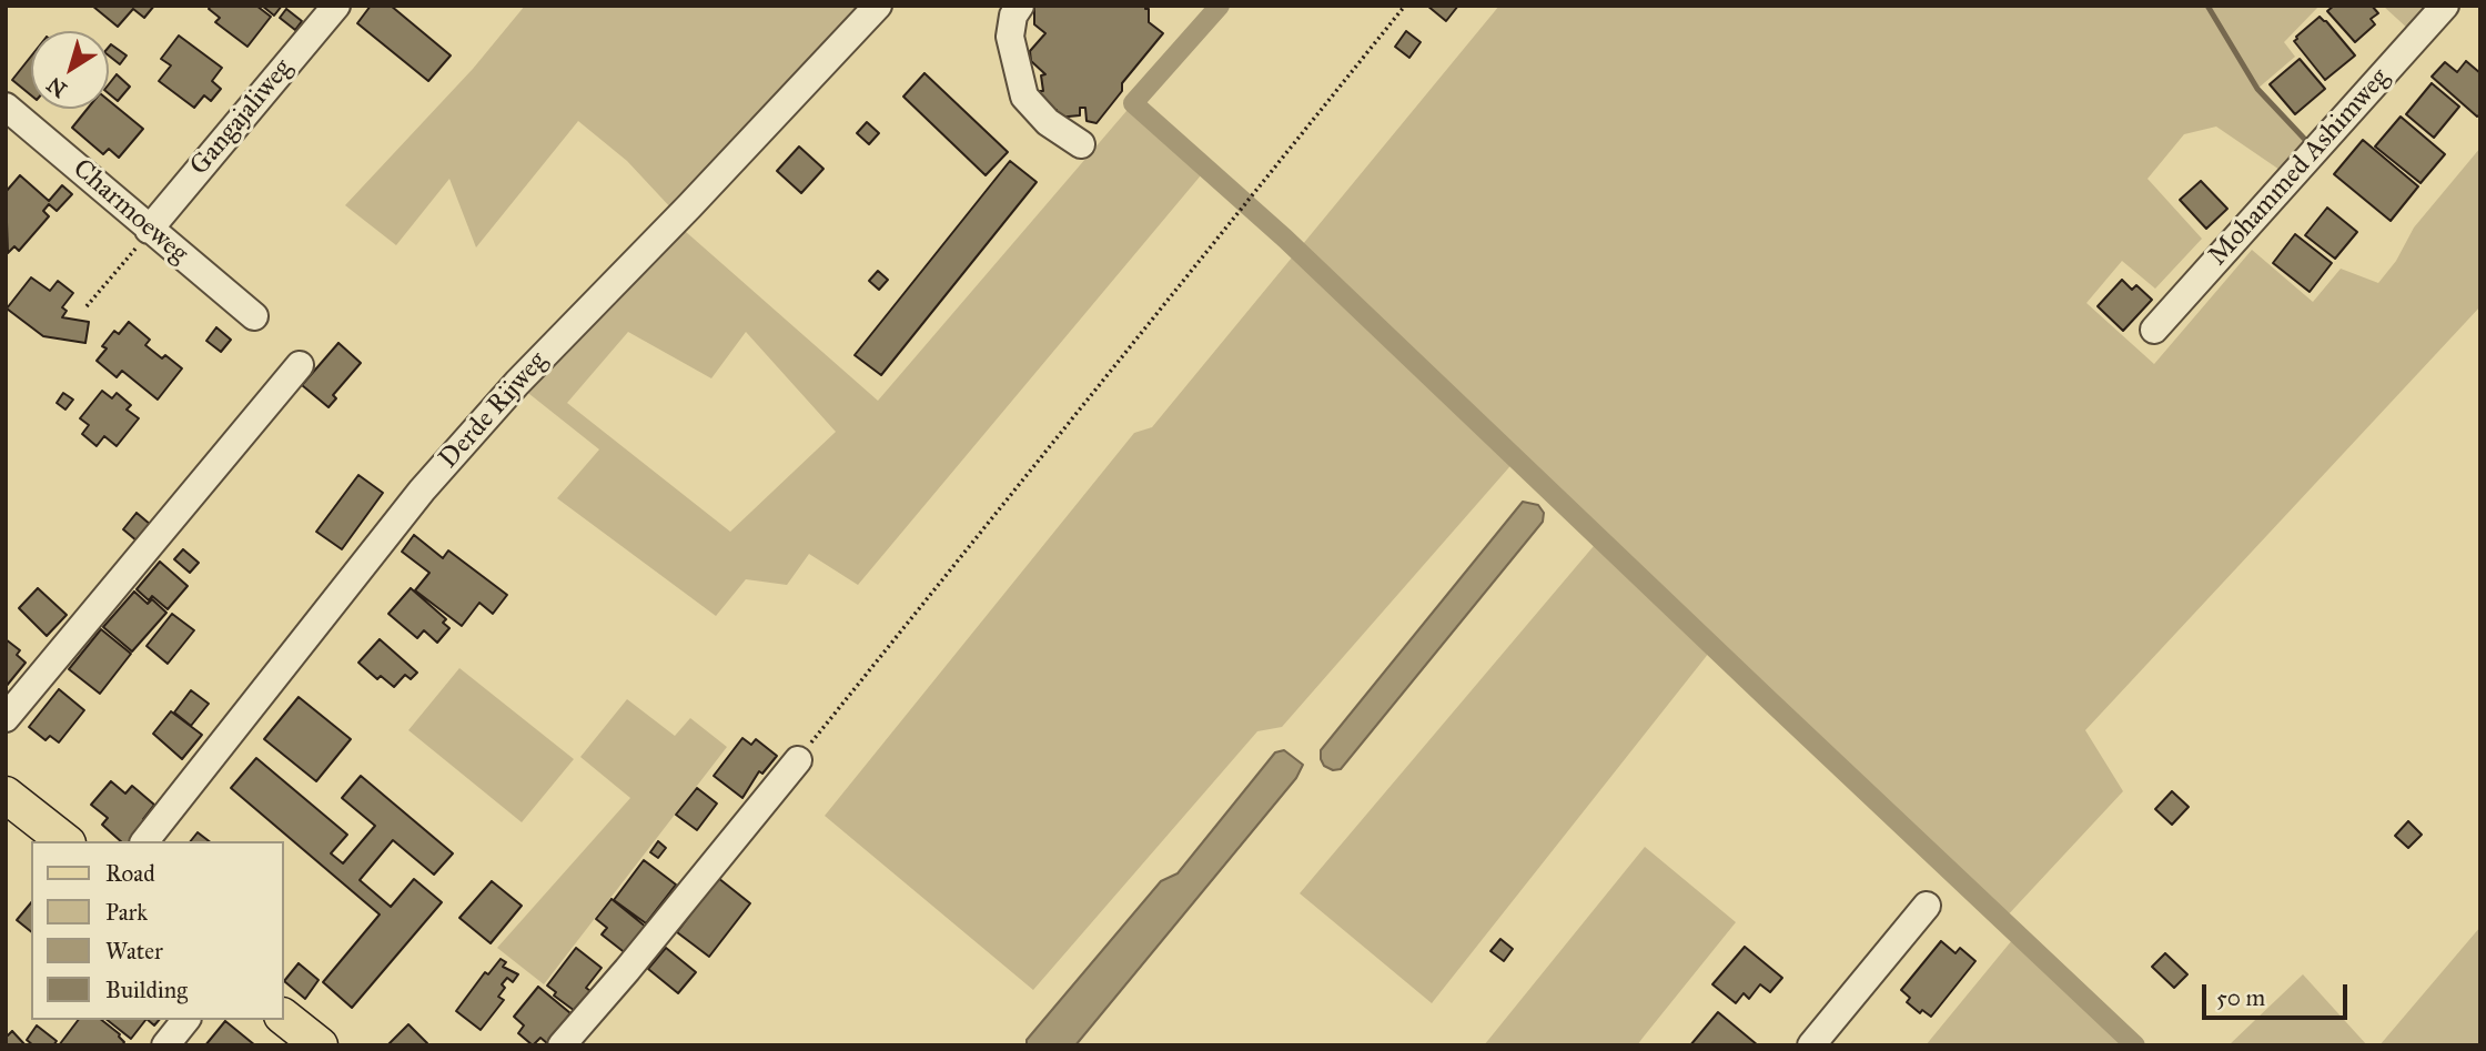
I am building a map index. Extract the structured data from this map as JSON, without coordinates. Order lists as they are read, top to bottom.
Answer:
{
  "streets": {
    "street": [
      "Gangajaliweg",
      "Mohammed Ashimweg",
      "Charmoeweg",
      "Derde Rijweg"
    ]
  },
  "crossings": [
    ["Gangajaliweg", "Charmoeweg"]
  ],
  "legend": [
    "Road",
    "Park",
    "Water",
    "Building"
  ],
  "scale_bar": "50 m",
  "north": "bottom left"
}
